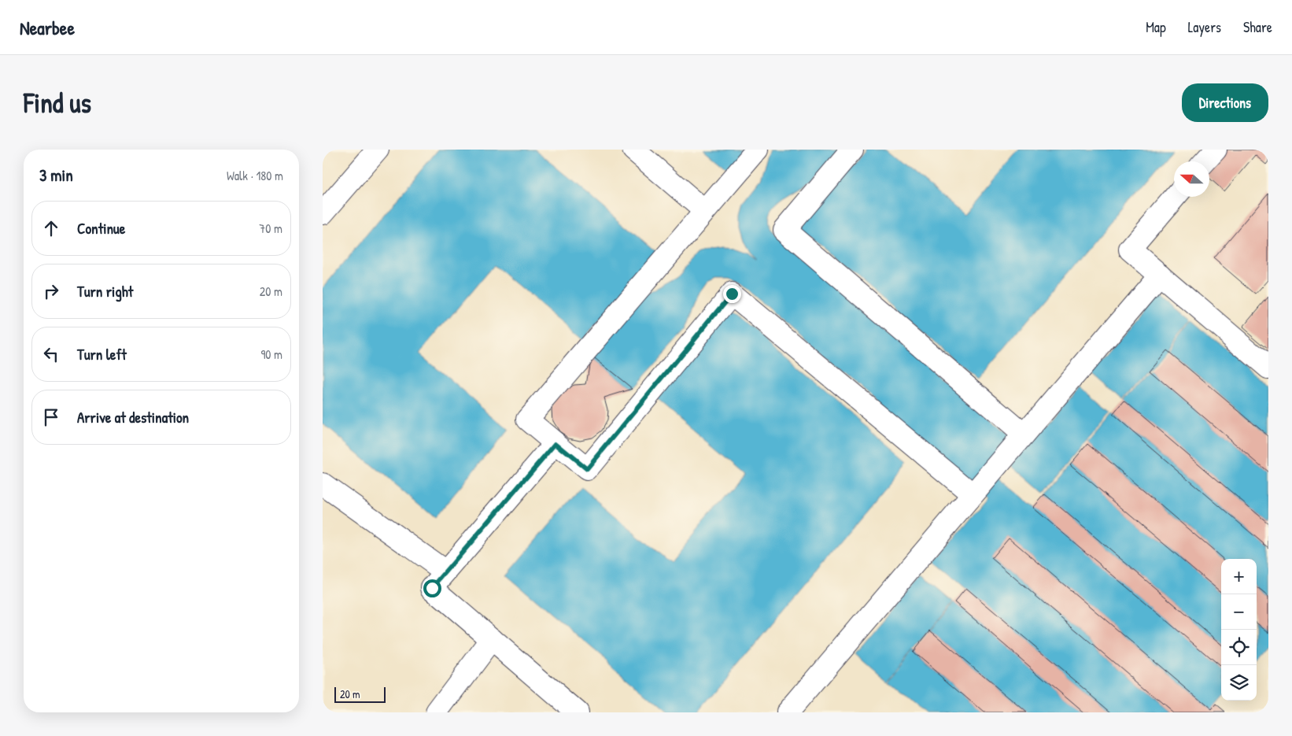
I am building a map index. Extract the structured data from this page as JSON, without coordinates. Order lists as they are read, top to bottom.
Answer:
{
  "scale_bar": "20 m",
  "north": "left",
  "page": {
    "header": "Nearbee",
    "nav": ["Map", "Layers", "Share"],
    "buttons": "Directions",
    "title": "Find us",
    "heading": ["3 min", "Walk · 180 m"],
    "list": [
      ["Continue", "70 m"],
      ["Turn right", "20 m"],
      ["Turn left", "90 m"],
      "Arrive at destination"
    ],
    "map_buttons": ["+", "−"],
    "scale": "20 m"
  }
}
